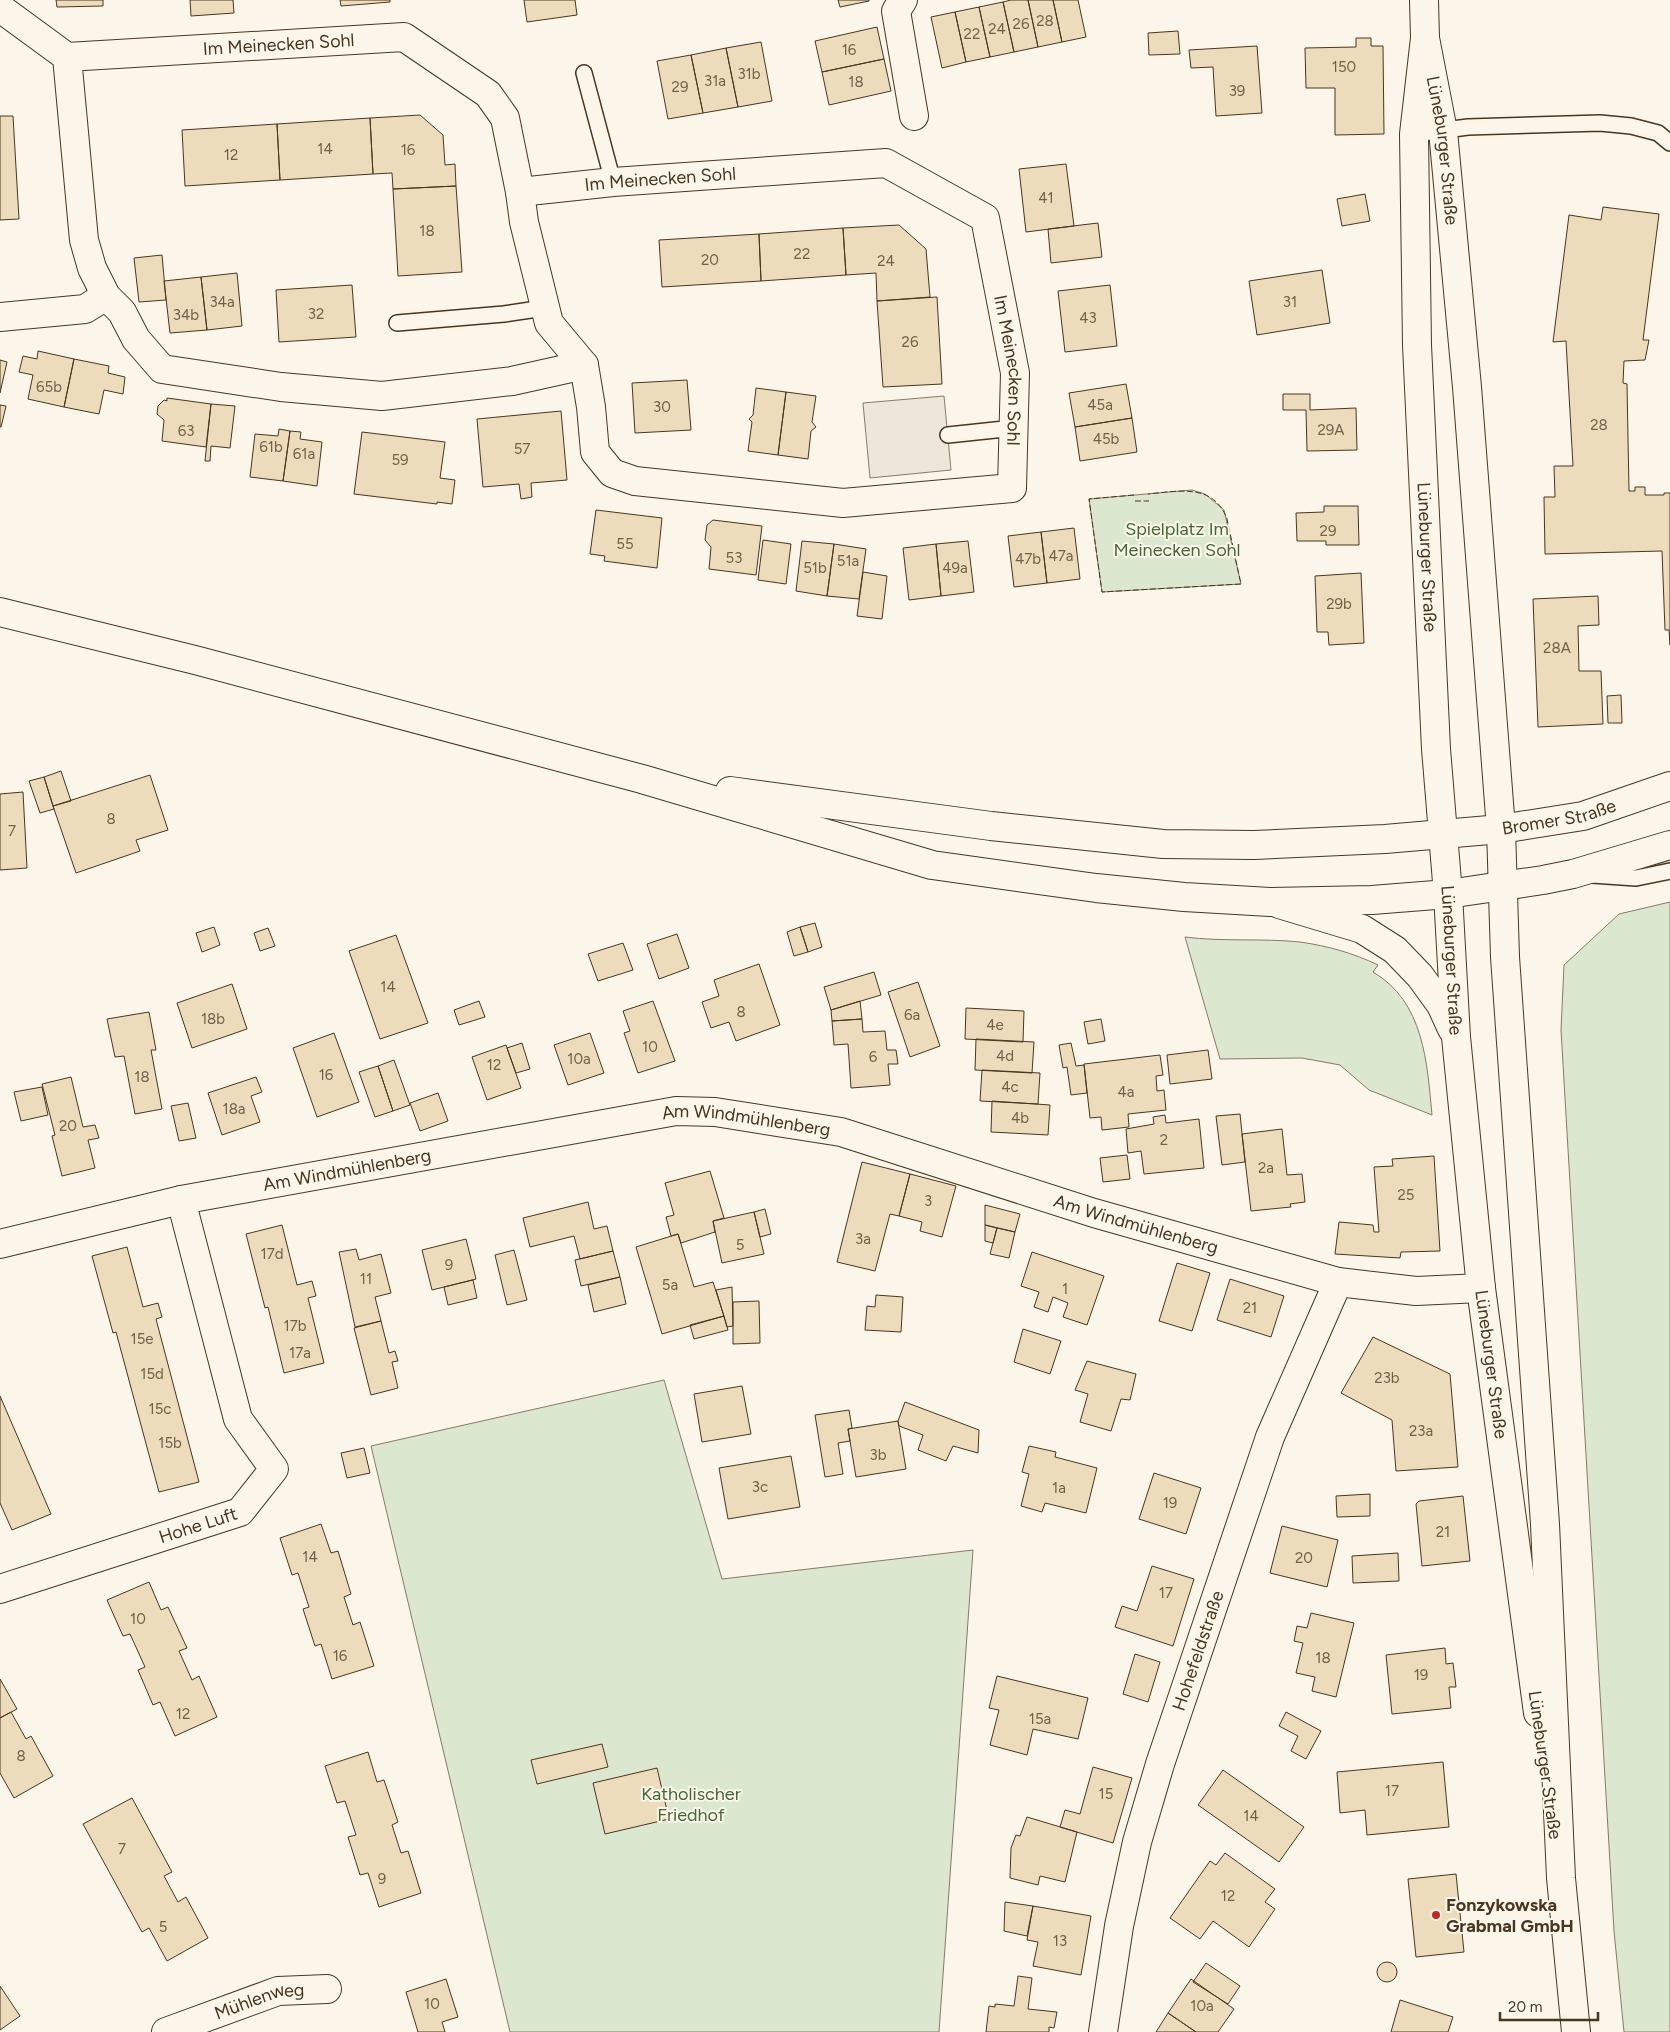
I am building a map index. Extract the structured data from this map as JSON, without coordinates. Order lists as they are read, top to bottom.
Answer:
{
  "streets": {
    "street": [
      "Im Meinecken Sohl",
      "Lüneburger Straße",
      "Bromer Straße",
      "Am Windmühlenberg",
      "Hohe Luft",
      "Hohefeldstraße",
      "Mühlenweg"
    ]
  },
  "crossings": [
    ["Lüneburger Straße", "Bromer Straße"],
    ["Lüneburger Straße", "Am Windmühlenberg"],
    ["Am Windmühlenberg", "Hohe Luft"],
    ["Am Windmühlenberg", "Hohefeldstraße"]
  ],
  "parks": ["Spielplatz Im Meinecken Sohl", "Katholischer Friedhof"],
  "places": ["Fonzykowska Grabmal GmbH"],
  "house_numbers": [
    "28",
    "26",
    "24",
    "22",
    "16",
    "150",
    "31b",
    "31a",
    "18",
    "29",
    "39",
    "14",
    "16",
    "12",
    "41",
    "18",
    "22",
    "20",
    "24",
    "34a",
    "31",
    "32",
    "34b",
    "43",
    "26",
    "65b",
    "45a",
    "30",
    "28",
    "29A",
    "63",
    "45b",
    "61b",
    "57",
    "61a",
    "59",
    "29",
    "55",
    "47a",
    "53",
    "47b",
    "51a",
    "51b",
    "49a",
    "29b",
    "28A",
    "8",
    "7",
    "14",
    "8",
    "6a",
    "18b",
    "4e",
    "10",
    "4d",
    "6",
    "10a",
    "12",
    "16",
    "18",
    "4c",
    "4a",
    "18a",
    "4b",
    "20",
    "2",
    "2a",
    "25",
    "3",
    "3a",
    "5",
    "17d",
    "9",
    "11",
    "5a",
    "1",
    "21",
    "17b",
    "15e",
    "17a",
    "15d",
    "23b",
    "15c",
    "23a",
    "15b",
    "3b",
    "3c",
    "1a",
    "19",
    "21",
    "14",
    "20",
    "17",
    "10",
    "16",
    "18",
    "19",
    "12",
    "15a",
    "8",
    "17",
    "15",
    "14",
    "7",
    "9",
    "12",
    "5",
    "13",
    "10",
    "10a"
  ],
  "scale_bar": "20 m"
}
